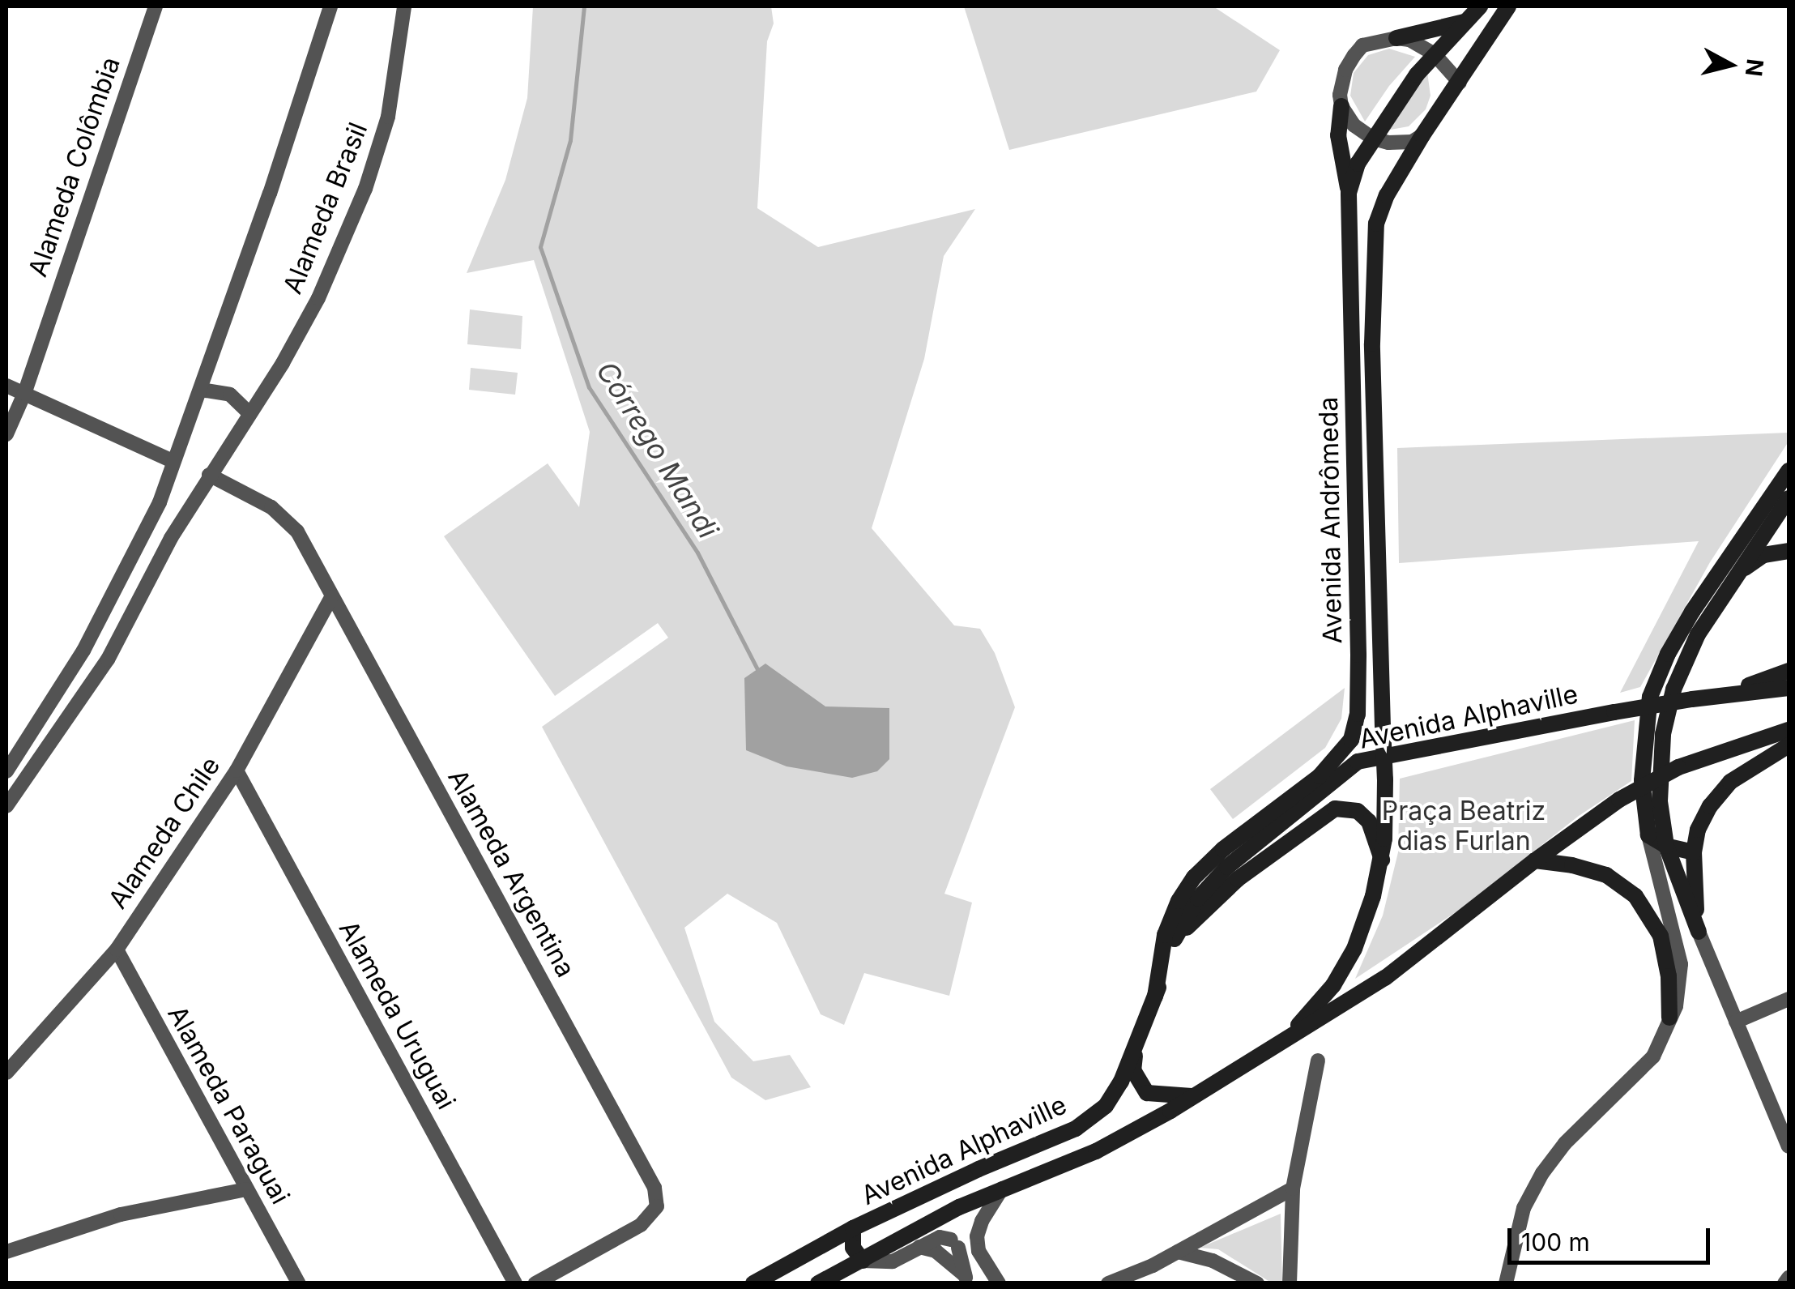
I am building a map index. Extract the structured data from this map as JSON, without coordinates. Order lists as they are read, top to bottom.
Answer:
{
  "streets": {
    "main road": ["Avenida Andrômeda", "Avenida Alphaville"],
    "street": [
      "Alameda Colômbia",
      "Alameda Brasil",
      "Alameda Chile",
      "Alameda Argentina",
      "Alameda Uruguai",
      "Alameda Paraguai"
    ]
  },
  "crossings": [
    ["Alameda Brasil", "Alameda Argentina"],
    ["Avenida Andrômeda", "Avenida Alphaville"],
    ["Alameda Chile", "Alameda Argentina"],
    ["Alameda Chile", "Alameda Uruguai"],
    ["Alameda Chile", "Alameda Paraguai"]
  ],
  "water": ["Córrego Mandi"],
  "parks": ["Praça Beatriz dias Furlan"],
  "scale_bar": "100 m",
  "north": "right"
}
